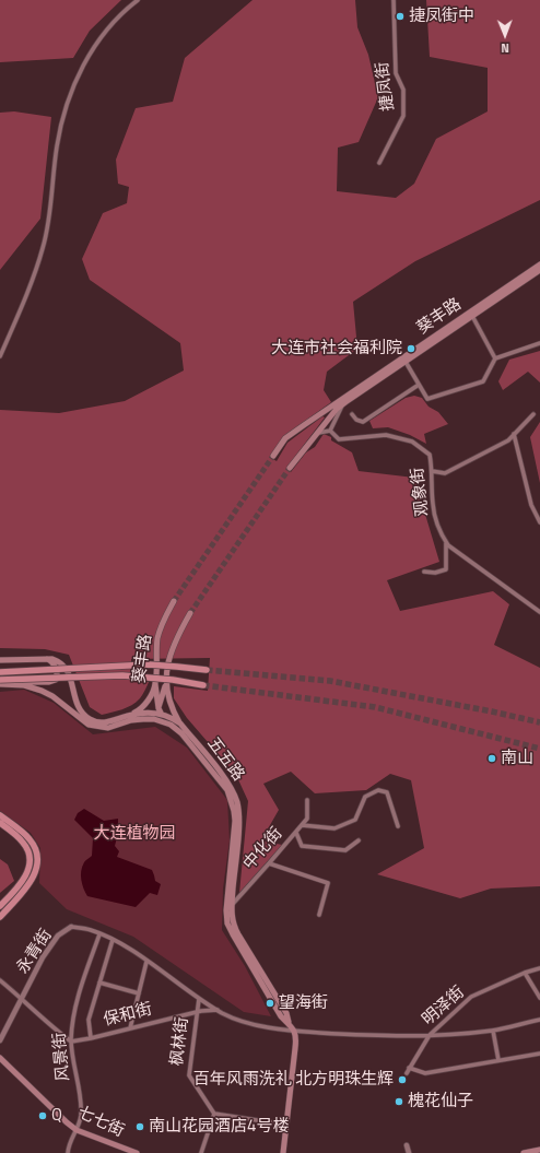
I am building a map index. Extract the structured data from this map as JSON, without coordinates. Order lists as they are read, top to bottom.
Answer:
{
  "streets": {
    "main road": ["葵丰路", "五五路", "七七街"],
    "street": [
      "捷凤街",
      "观象街",
      "中化街",
      "永青街",
      "明泽街",
      "保和街",
      "枫林街",
      "风景街"
    ]
  },
  "crossings": [
    ["葵丰路", "五五路"],
    ["五五路", "中化街"],
    ["保和街", "枫林街"],
    ["保和街", "风景街"],
    ["风景街", "七七街"]
  ],
  "parks": ["大连植物园"],
  "places": [
    "捷凤街中",
    "大连市社会福利院",
    "南山",
    "望海街",
    "百年风雨洗礼 北方明珠生辉",
    "槐花仙子",
    "Q",
    "南山花园酒店4号楼"
  ],
  "north": "bottom"
}
